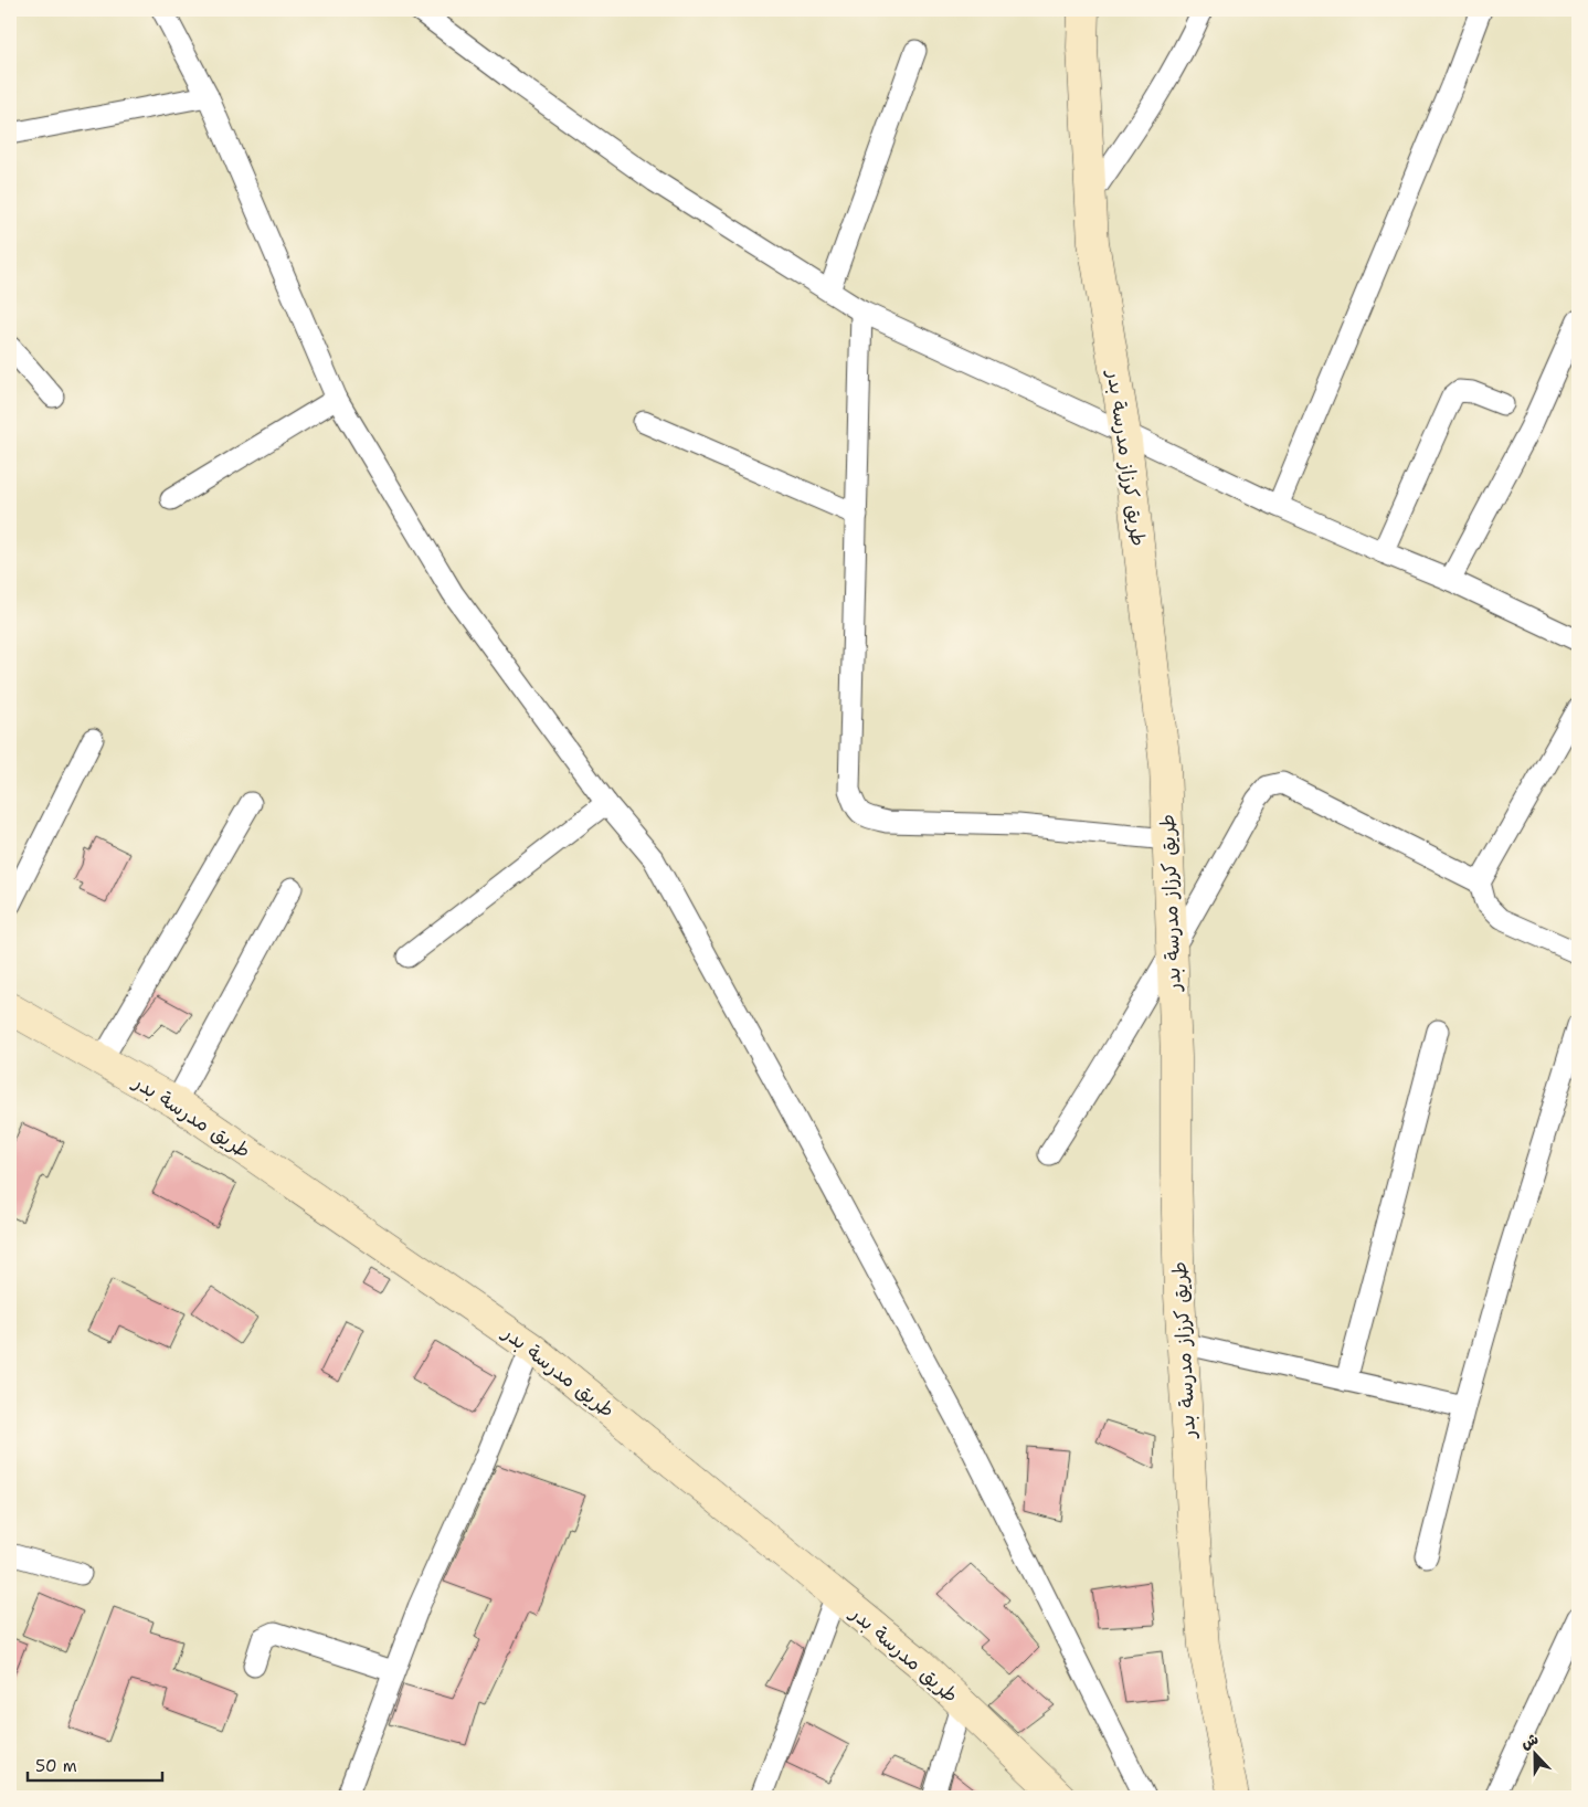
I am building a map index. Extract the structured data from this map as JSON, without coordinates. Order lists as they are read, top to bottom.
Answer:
{
  "streets": {
    "street": ["طريق كرزاز مدرسة بدر", "طريق مدرسة بدر"]
  },
  "scale_bar": "50 m",
  "north": "top"
}
